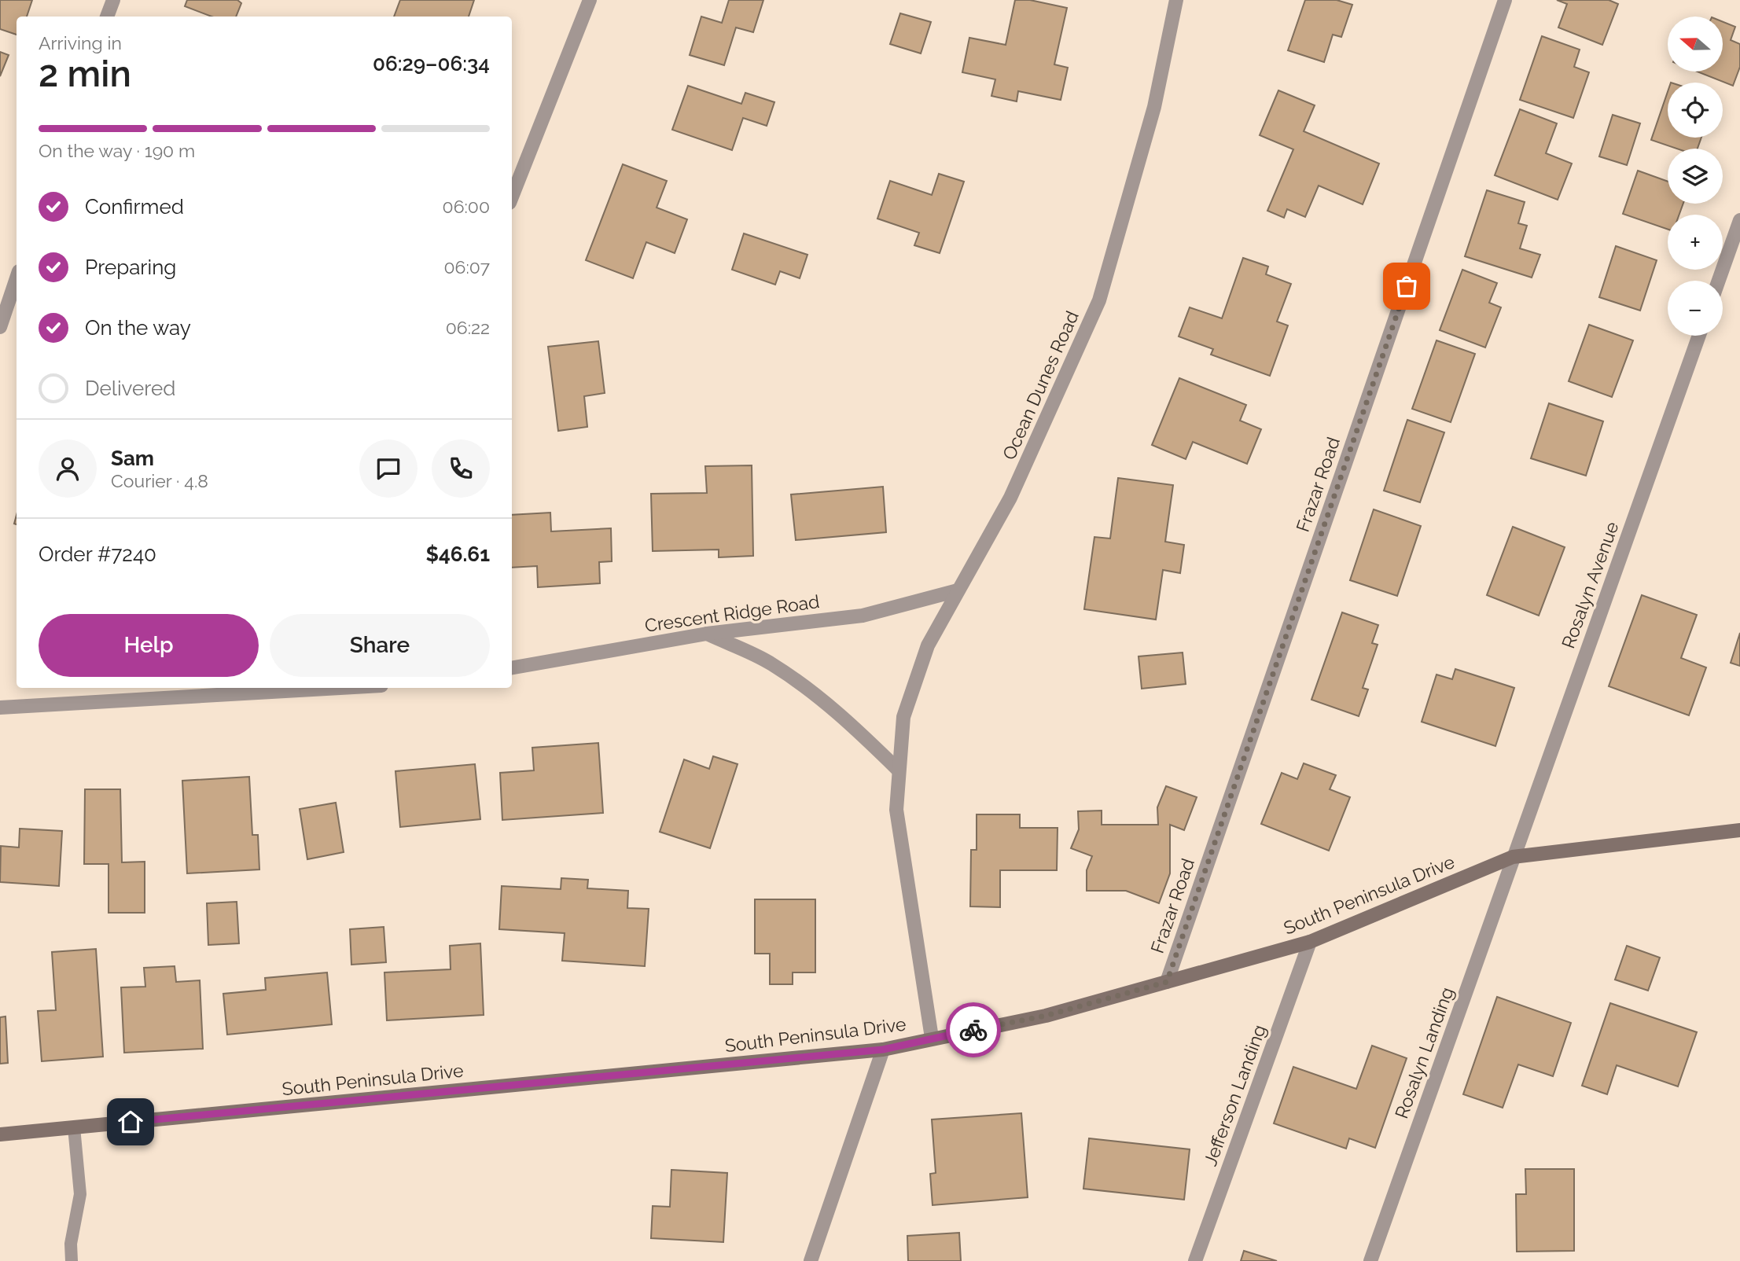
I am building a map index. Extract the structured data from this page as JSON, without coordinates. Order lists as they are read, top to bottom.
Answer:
{
  "streets": {
    "main road": ["South Peninsula Drive"],
    "street": [
      "Ocean Dunes Road",
      "Frazar Road",
      "Rosalyn Avenue",
      "Crescent Ridge Road",
      "Rosalyn Landing",
      "Jefferson Landing"
    ]
  },
  "crossings": [
    ["Ocean Dunes Road", "Crescent Ridge Road"],
    ["Ocean Dunes Road", "South Peninsula Drive"],
    ["Frazar Road", "South Peninsula Drive"],
    ["Rosalyn Avenue", "South Peninsula Drive"],
    ["Rosalyn Avenue", "Rosalyn Landing"],
    ["South Peninsula Drive", "Rosalyn Landing"],
    ["South Peninsula Drive", "Jefferson Landing"]
  ],
  "north": "left",
  "page": {
    "map_buttons": ["+", "−"],
    "heading": ["2 min", "Arriving in", "06:29–06:34"],
    "panel": [
      "Sam",
      "Courier · 4.8",
      "Order #7240",
      "$46.61"
    ],
    "bar": "On the way · 190 m",
    "list": [
      ["Confirmed", "06:00"],
      ["Preparing", "06:07"],
      ["On the way", "06:22"],
      "Delivered"
    ],
    "buttons": ["Help", "Share"]
  }
}
